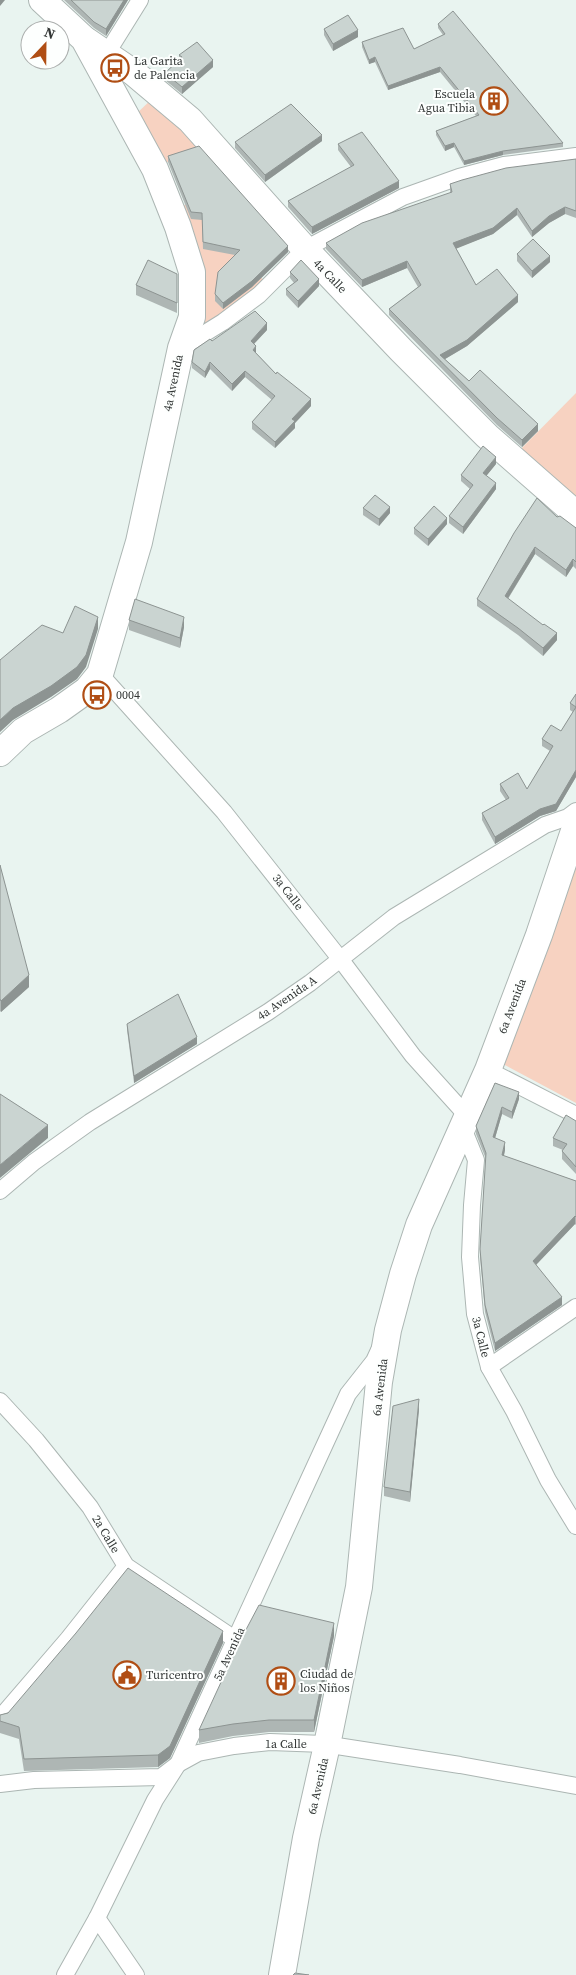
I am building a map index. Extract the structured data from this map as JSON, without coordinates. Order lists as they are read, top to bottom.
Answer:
{
  "streets": {
    "main road": ["4a Calle", "4a Avenida", "6a Avenida"],
    "street": [
      "3a Calle",
      "4a Avenida A",
      "2a Calle",
      "5a Avenida",
      "1a Calle"
    ]
  },
  "crossings": [
    ["4a Calle", "4a Avenida"],
    ["4a Avenida", "3a Calle"],
    ["3a Calle", "4a Avenida A"],
    ["3a Calle", "6a Avenida"],
    ["6a Avenida", "5a Avenida"],
    ["6a Avenida", "1a Calle"],
    ["2a Calle", "5a Avenida"],
    ["5a Avenida", "1a Calle"]
  ],
  "places": {
    "bus stop": ["La Garita de Palencia", "0004"],
    "building": ["Escuela Agua Tibia", "Ciudad de los Niños"],
    "public building": ["Turicentro"]
  },
  "north": "top"
}
